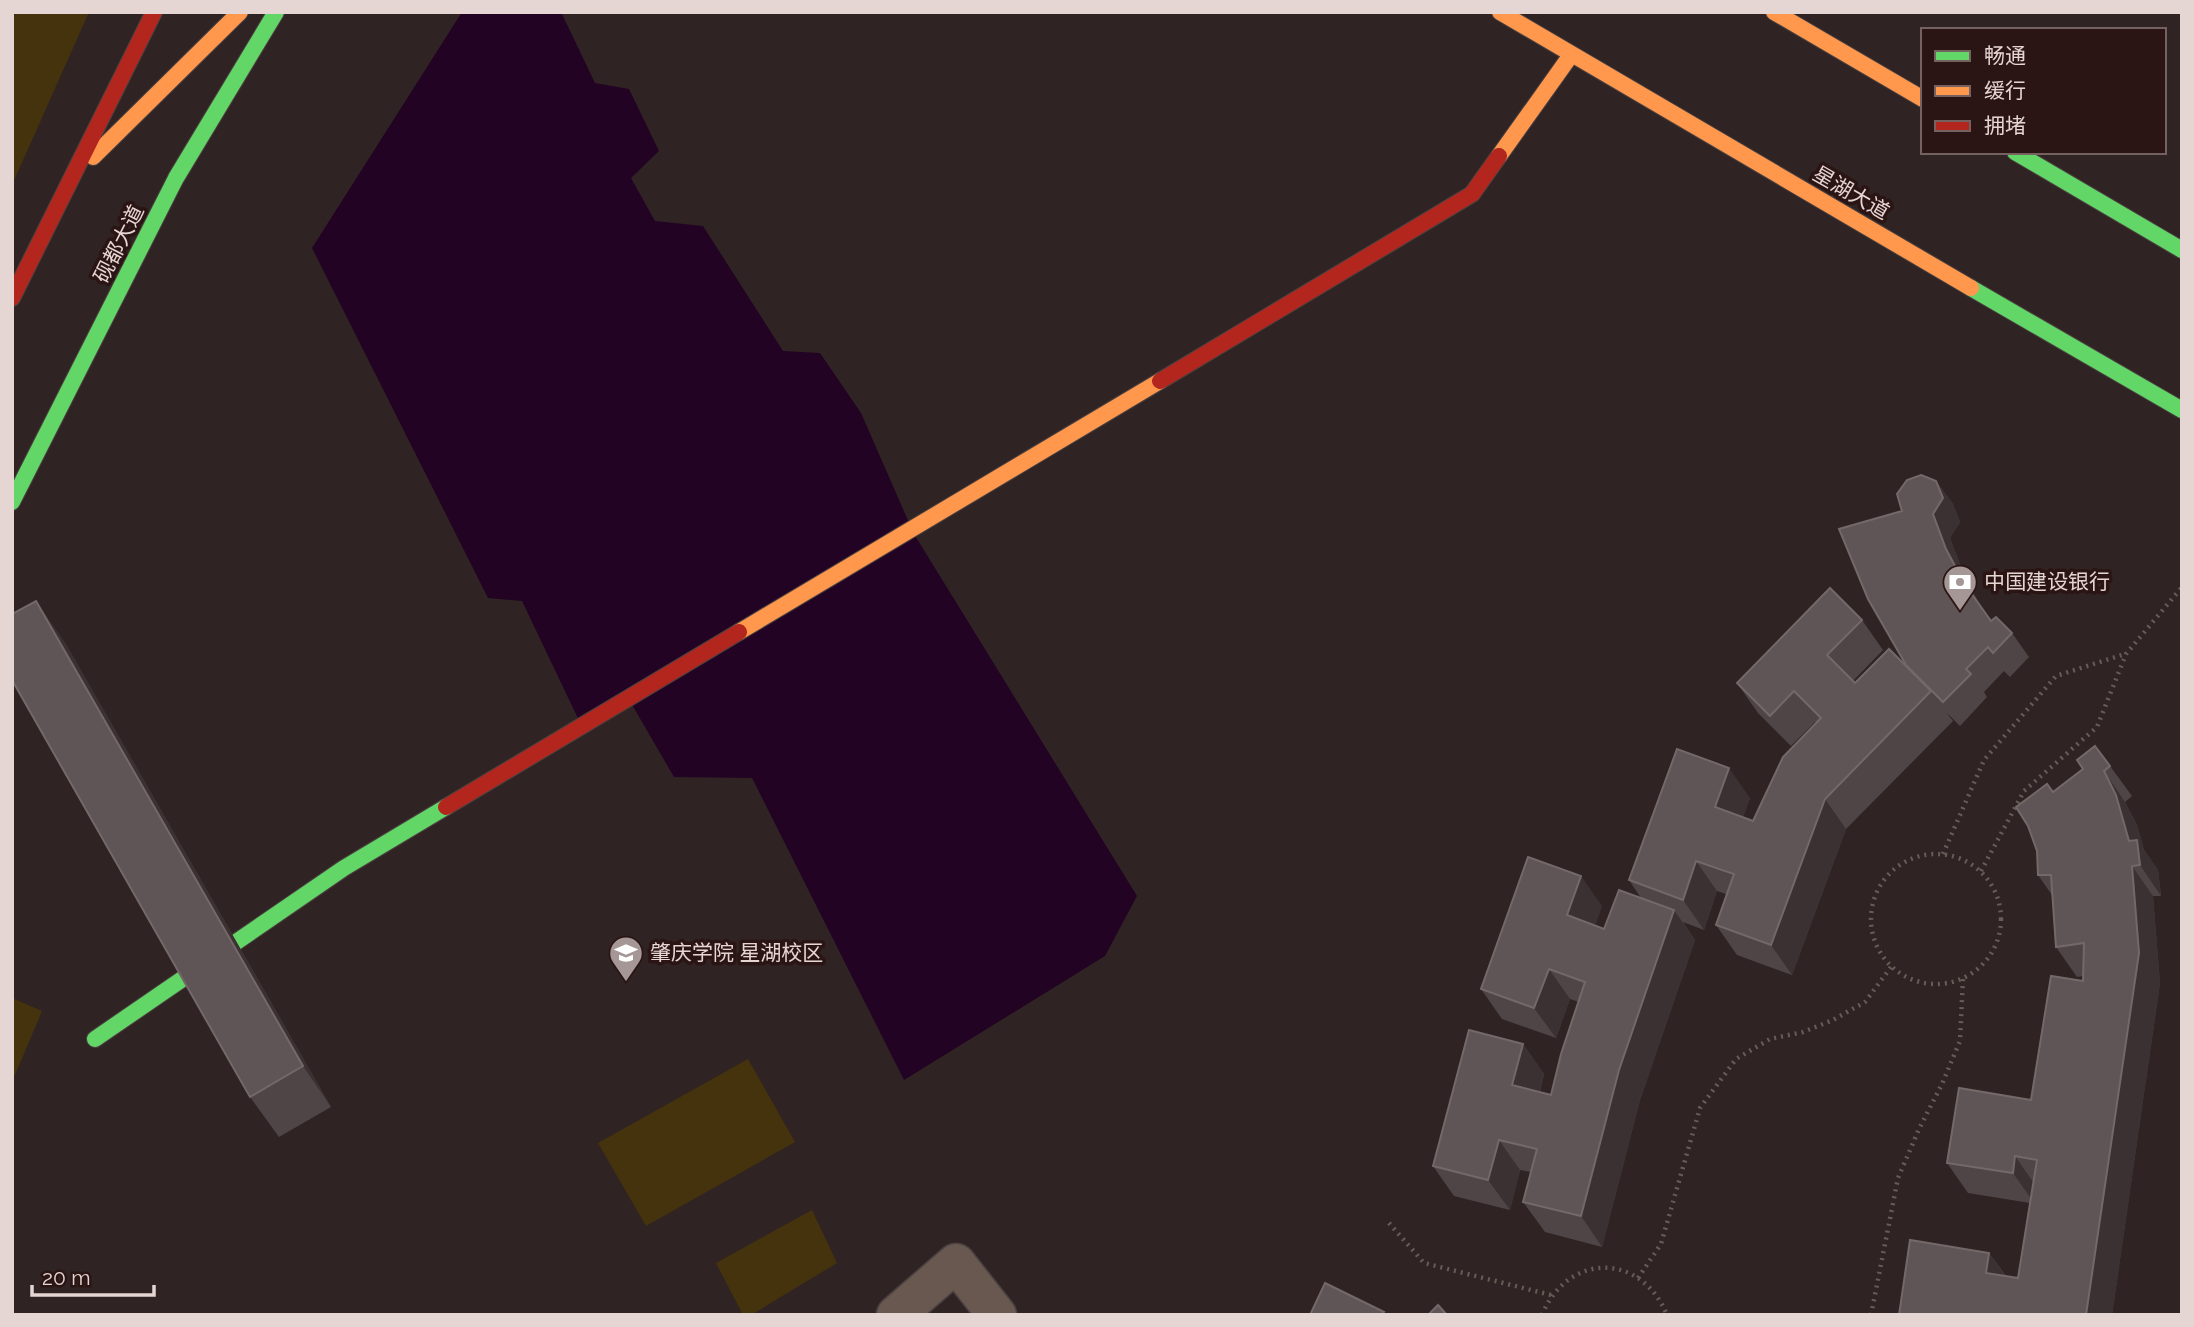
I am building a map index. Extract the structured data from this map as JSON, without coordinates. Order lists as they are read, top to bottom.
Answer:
{
  "streets": {
    "street": ["星湖大道", "砚都大道"]
  },
  "places": {
    "bank": ["中国建设银行"],
    "school or university": ["肇庆学院 星湖校区"]
  },
  "legend": ["畅通", "缓行", "拥堵"],
  "scale_bar": "20 m"
}
